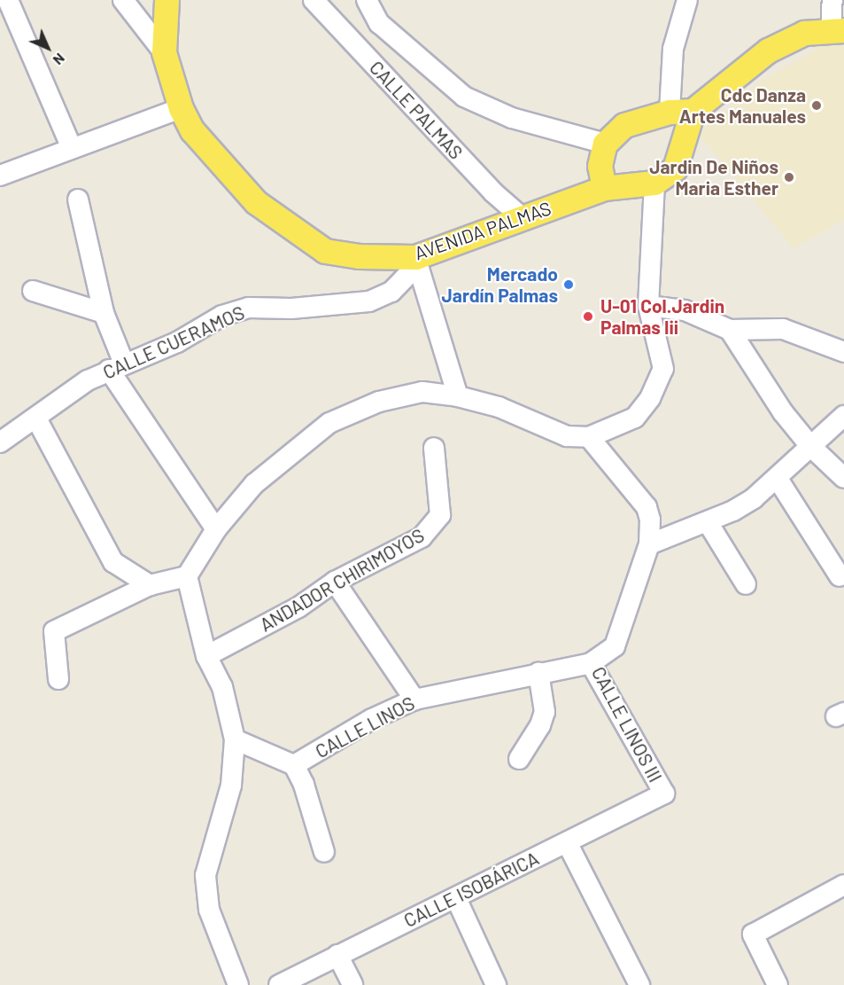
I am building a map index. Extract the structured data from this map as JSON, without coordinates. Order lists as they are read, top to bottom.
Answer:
{
  "streets": {
    "main road": ["AVENIDA PALMAS"],
    "street": [
      "CALLE PALMAS",
      "CALLE CUERAMOS",
      "ANDADOR CHIRIMOYOS",
      "CALLE LINOS III",
      "CALLE LINOS",
      "CALLE ISOBÁRICA"
    ]
  },
  "crossings": [
    ["CALLE PALMAS", "AVENIDA PALMAS"],
    ["AVENIDA PALMAS", "CALLE CUERAMOS"],
    ["CALLE LINOS III", "CALLE LINOS"],
    ["CALLE LINOS III", "CALLE ISOBÁRICA"]
  ],
  "places": [
    "Cdc Danza Artes Manuales",
    "Jardin De Niños Maria Esther",
    "Mercado Jardín Palmas",
    "U-01 Col.Jardin Palmas Iii"
  ],
  "north": "bottom right"
}
